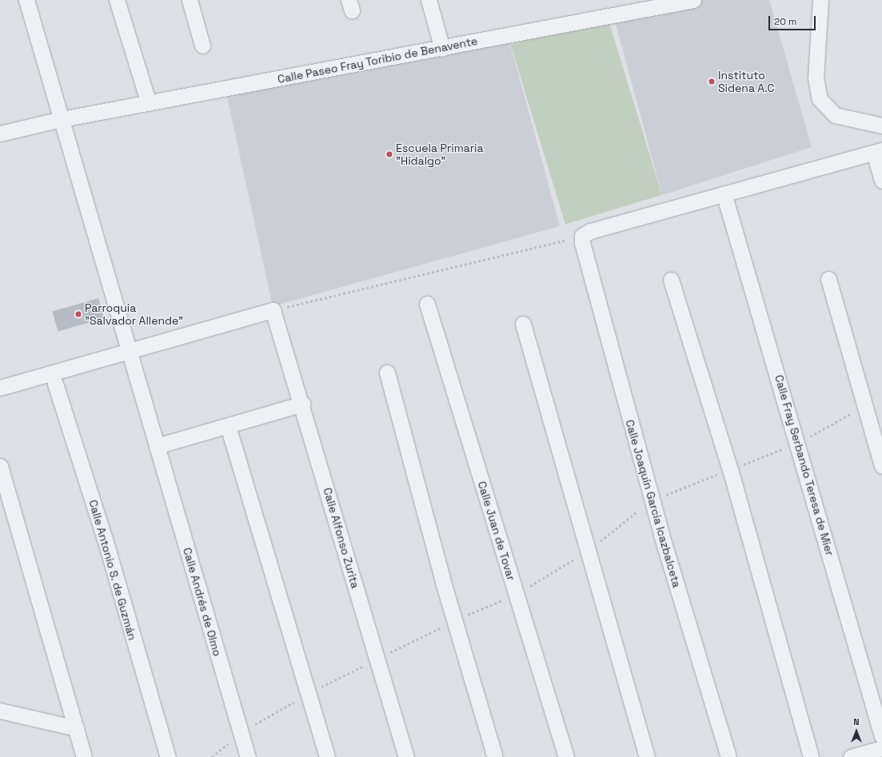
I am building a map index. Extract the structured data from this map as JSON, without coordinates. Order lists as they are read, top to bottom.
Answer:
{
  "streets": {
    "street": [
      "Calle Paseo Fray Toribio de Benavente",
      "Calle Fray Serbando Teresa de Mier",
      "Calle Joaquín García Icazbalceta",
      "Calle Juan de Tovar",
      "Calle Alfonso Zurita",
      "Calle Antonio S. de Guzmán",
      "Calle Andrés de Olmo"
    ]
  },
  "crossings": [
    ["Calle Paseo Fray Toribio de Benavente", "Calle Andrés de Olmo"]
  ],
  "places": ["Instituto Sidena A.C", "Escuela Primaria \"Hidalgo\"", "Parroquia \"Salvador Allende\""],
  "scale_bar": "20 m",
  "north": "top"
}
